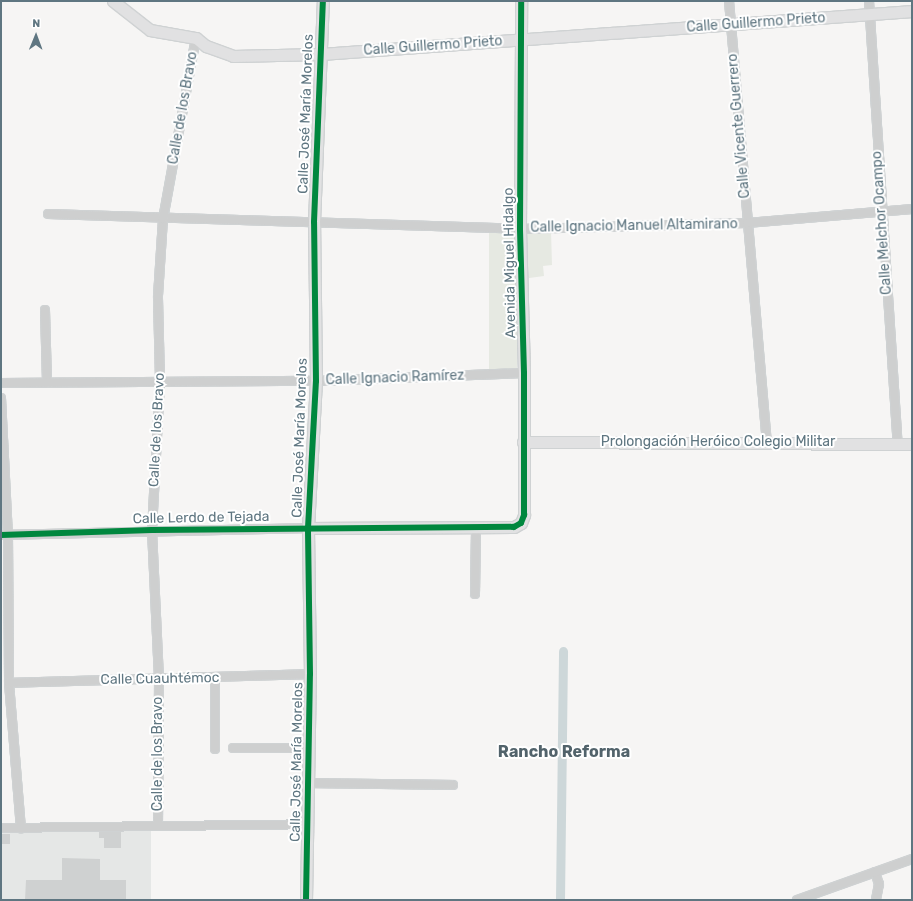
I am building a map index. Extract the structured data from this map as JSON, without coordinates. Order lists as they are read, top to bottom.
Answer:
{
  "streets": {
    "street": [
      "Calle Guillermo Prieto",
      "Calle de los Bravo",
      "Calle José María Morelos",
      "Calle Vicente Guerrero",
      "Calle Melchor Ocampo",
      "Calle Ignacio Manuel Altamirano",
      "Avenida Miguel Hidalgo",
      "Calle Ignacio Ramírez",
      "Prolongación Heróico Colegio Militar",
      "Calle Lerdo de Tejada",
      "Calle Cuauhtémoc"
    ]
  },
  "crossings": [
    ["Calle Guillermo Prieto", "Calle de los Bravo"],
    ["Calle Guillermo Prieto", "Calle José María Morelos"],
    ["Calle Guillermo Prieto", "Calle Vicente Guerrero"],
    ["Calle Guillermo Prieto", "Calle Melchor Ocampo"],
    ["Calle Guillermo Prieto", "Avenida Miguel Hidalgo"],
    ["Calle de los Bravo", "Calle Ignacio Manuel Altamirano"],
    ["Calle de los Bravo", "Calle Ignacio Ramírez"],
    ["Calle de los Bravo", "Calle Lerdo de Tejada"],
    ["Calle de los Bravo", "Calle Cuauhtémoc"],
    ["Calle José María Morelos", "Calle Ignacio Manuel Altamirano"],
    ["Calle José María Morelos", "Calle Ignacio Ramírez"],
    ["Calle José María Morelos", "Calle Lerdo de Tejada"],
    ["Calle José María Morelos", "Calle Cuauhtémoc"],
    ["Calle Vicente Guerrero", "Calle Ignacio Manuel Altamirano"],
    ["Calle Vicente Guerrero", "Prolongación Heróico Colegio Militar"],
    ["Calle Melchor Ocampo", "Calle Ignacio Manuel Altamirano"],
    ["Calle Melchor Ocampo", "Prolongación Heróico Colegio Militar"],
    ["Calle Ignacio Manuel Altamirano", "Avenida Miguel Hidalgo"],
    ["Avenida Miguel Hidalgo", "Calle Ignacio Ramírez"],
    ["Avenida Miguel Hidalgo", "Prolongación Heróico Colegio Militar"],
    ["Avenida Miguel Hidalgo", "Calle Lerdo de Tejada"]
  ],
  "districts": ["Rancho Reforma"],
  "north": "top"
}
